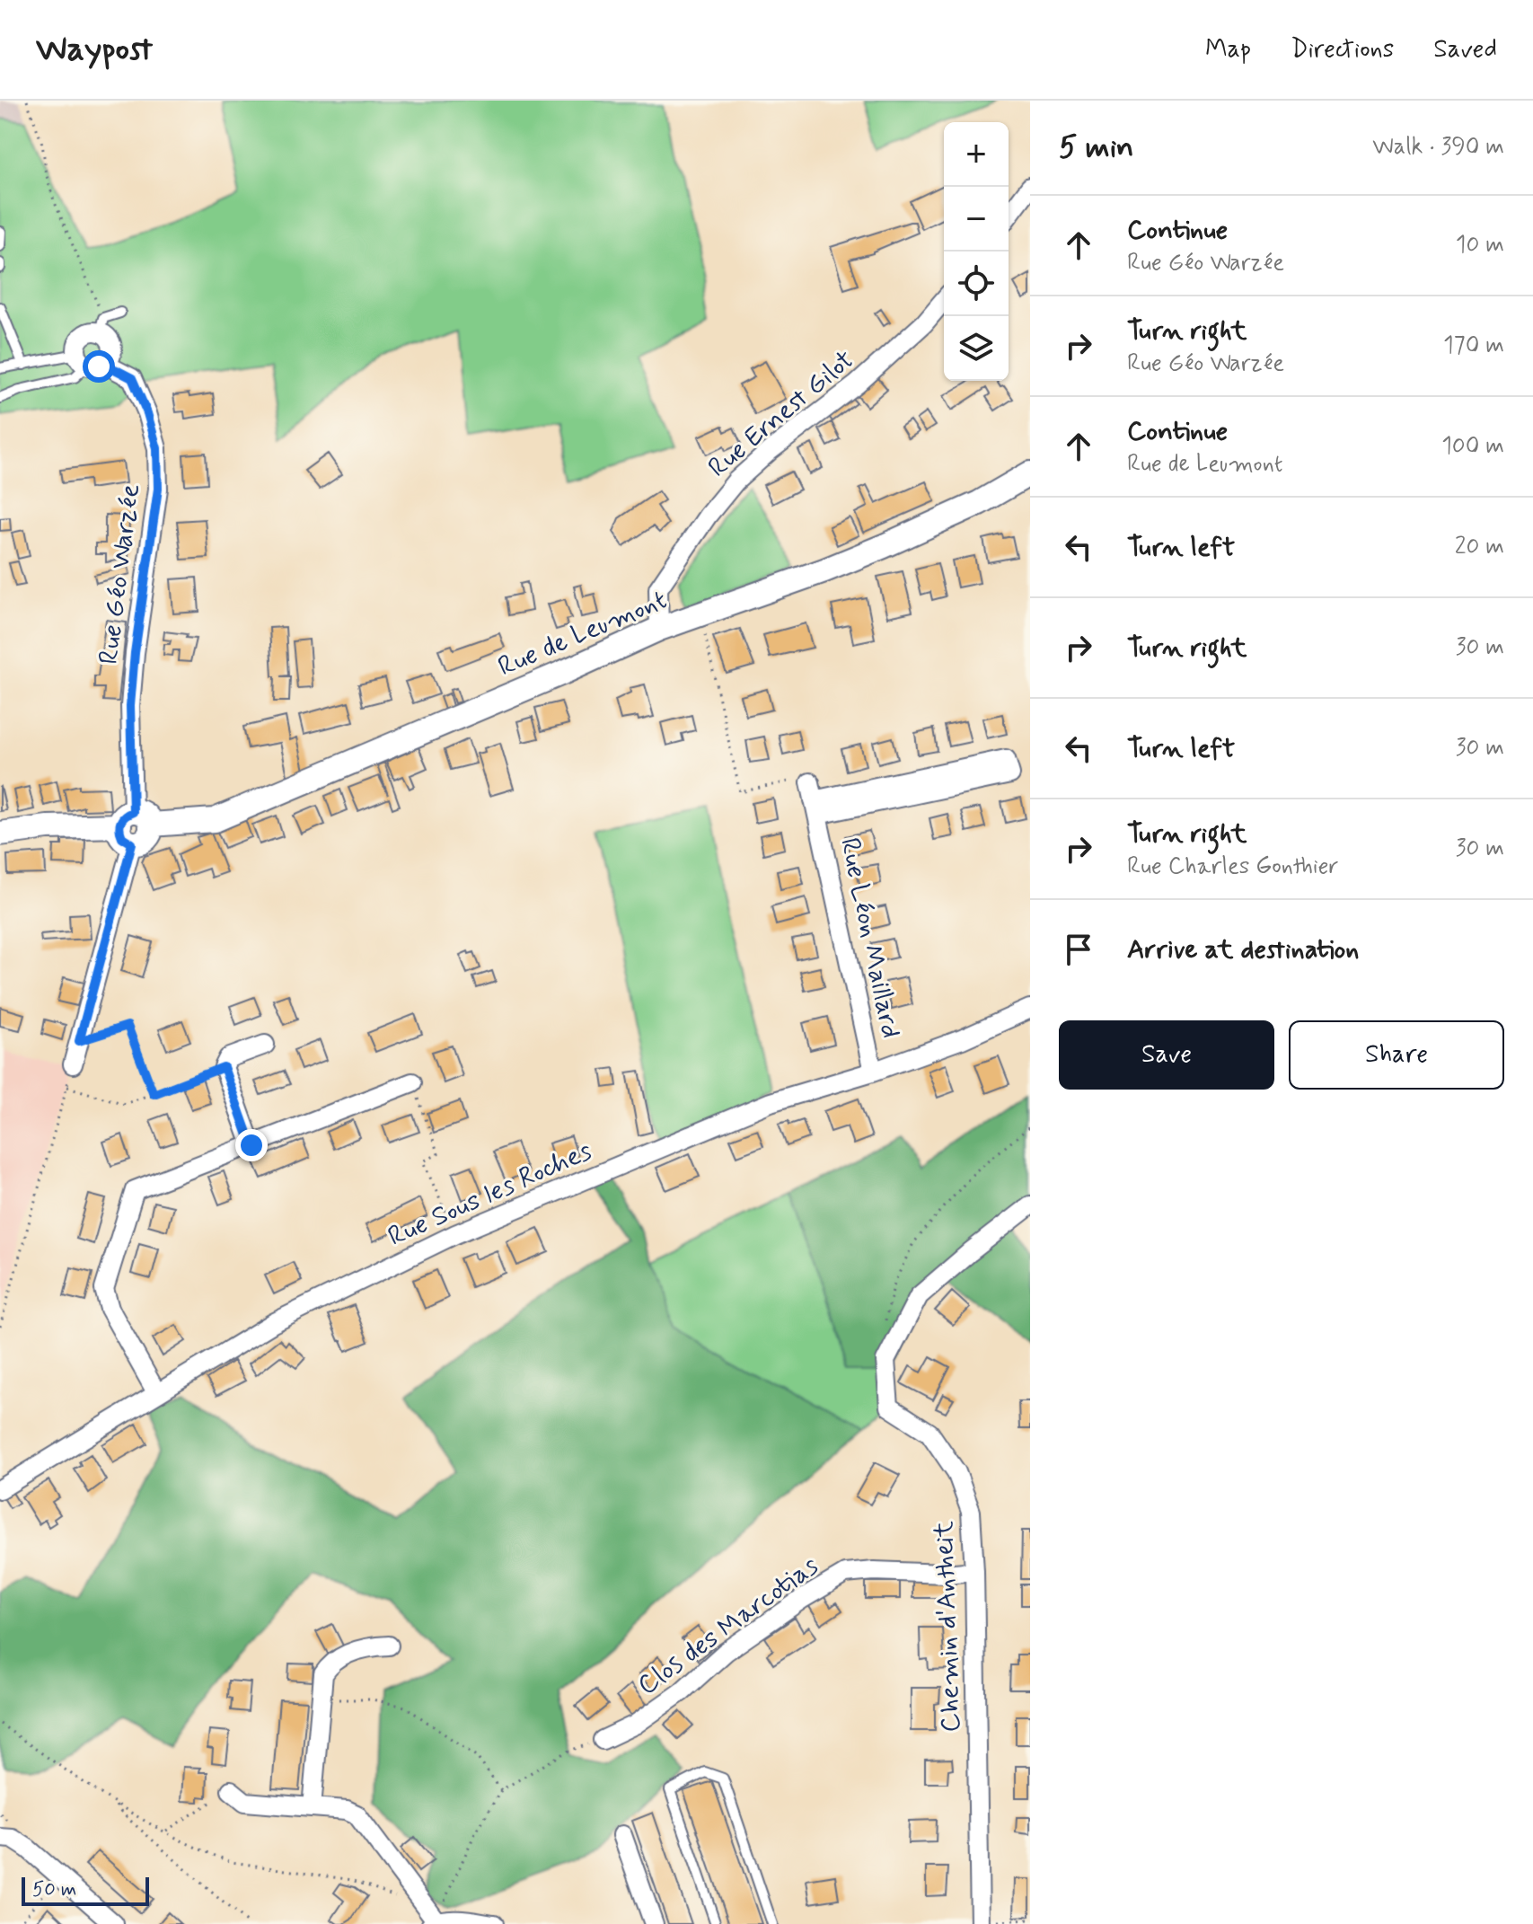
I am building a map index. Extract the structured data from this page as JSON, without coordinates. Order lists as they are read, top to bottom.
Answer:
{
  "streets": {
    "street": [
      "Rue Ernest Gilot",
      "Rue Géo Warzée",
      "Rue de Leumont",
      "Rue Léon Maillard",
      "Rue Sous les Roches",
      "Clos des Marcotias",
      "Chemin d'Antheit"
    ]
  },
  "crossings": [
    ["Rue Ernest Gilot", "Rue de Leumont"],
    ["Rue Géo Warzée", "Rue de Leumont"],
    ["Rue Léon Maillard", "Rue Sous les Roches"],
    ["Clos des Marcotias", "Chemin d'Antheit"]
  ],
  "scale_bar": "50 m",
  "page": {
    "header": "Waypost",
    "nav": ["Map", "Directions", "Saved"],
    "heading": ["5 min", "Walk · 390 m"],
    "map_buttons": ["+", "−"],
    "list": [
      ["Continue", "Rue Géo Warzée", "10 m"],
      ["Turn right", "Rue Géo Warzée", "170 m"],
      ["Continue", "Rue de Leumont", "100 m"],
      ["Turn left", "20 m"],
      ["Turn right", "30 m"],
      ["Turn left", "30 m"],
      ["Turn right", "Rue Charles Gonthier", "30 m"],
      "Arrive at destination"
    ],
    "buttons": ["Save", "Share"],
    "scale": "50 m"
  }
}
